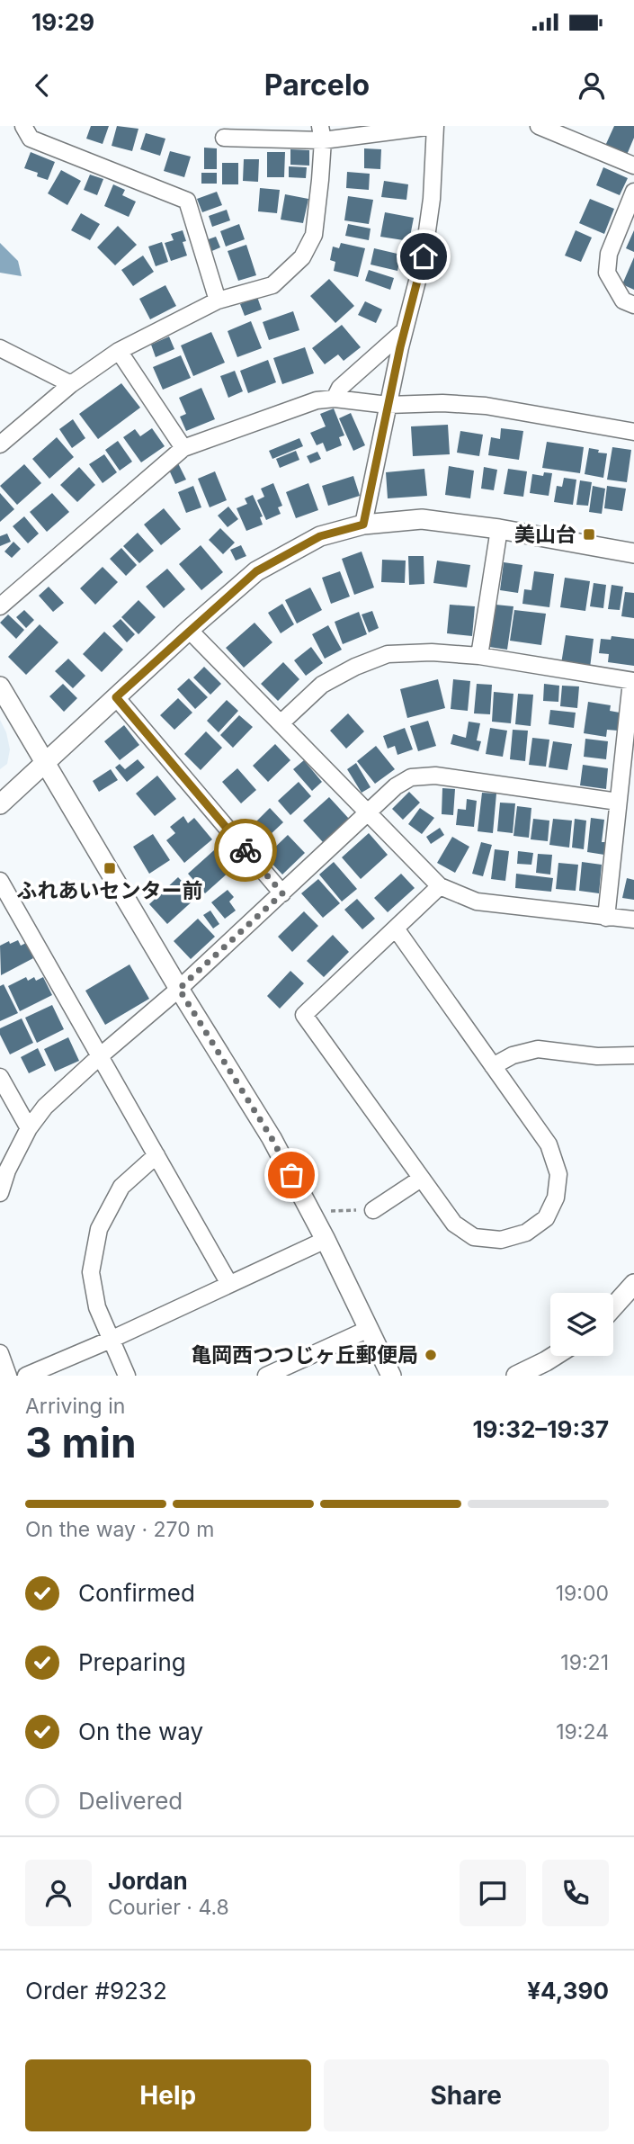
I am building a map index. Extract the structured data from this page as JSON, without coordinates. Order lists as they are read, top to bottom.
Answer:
{
  "places": {
    "transit": ["美山台", "ふれあいセンター前"],
    "other": ["亀岡西つつじヶ丘郵便局"]
  },
  "page": {
    "status": "19:29",
    "header": "Parcelo",
    "heading": ["3 min", "Arriving in", "19:32–19:37"],
    "panel": [
      "Jordan",
      "Courier · 4.8",
      "Order #9232",
      "¥4,390"
    ],
    "bar": "On the way · 270 m",
    "list": [
      ["Confirmed", "19:00"],
      ["Preparing", "19:21"],
      ["On the way", "19:24"],
      "Delivered"
    ],
    "buttons": ["Help", "Share"]
  }
}
